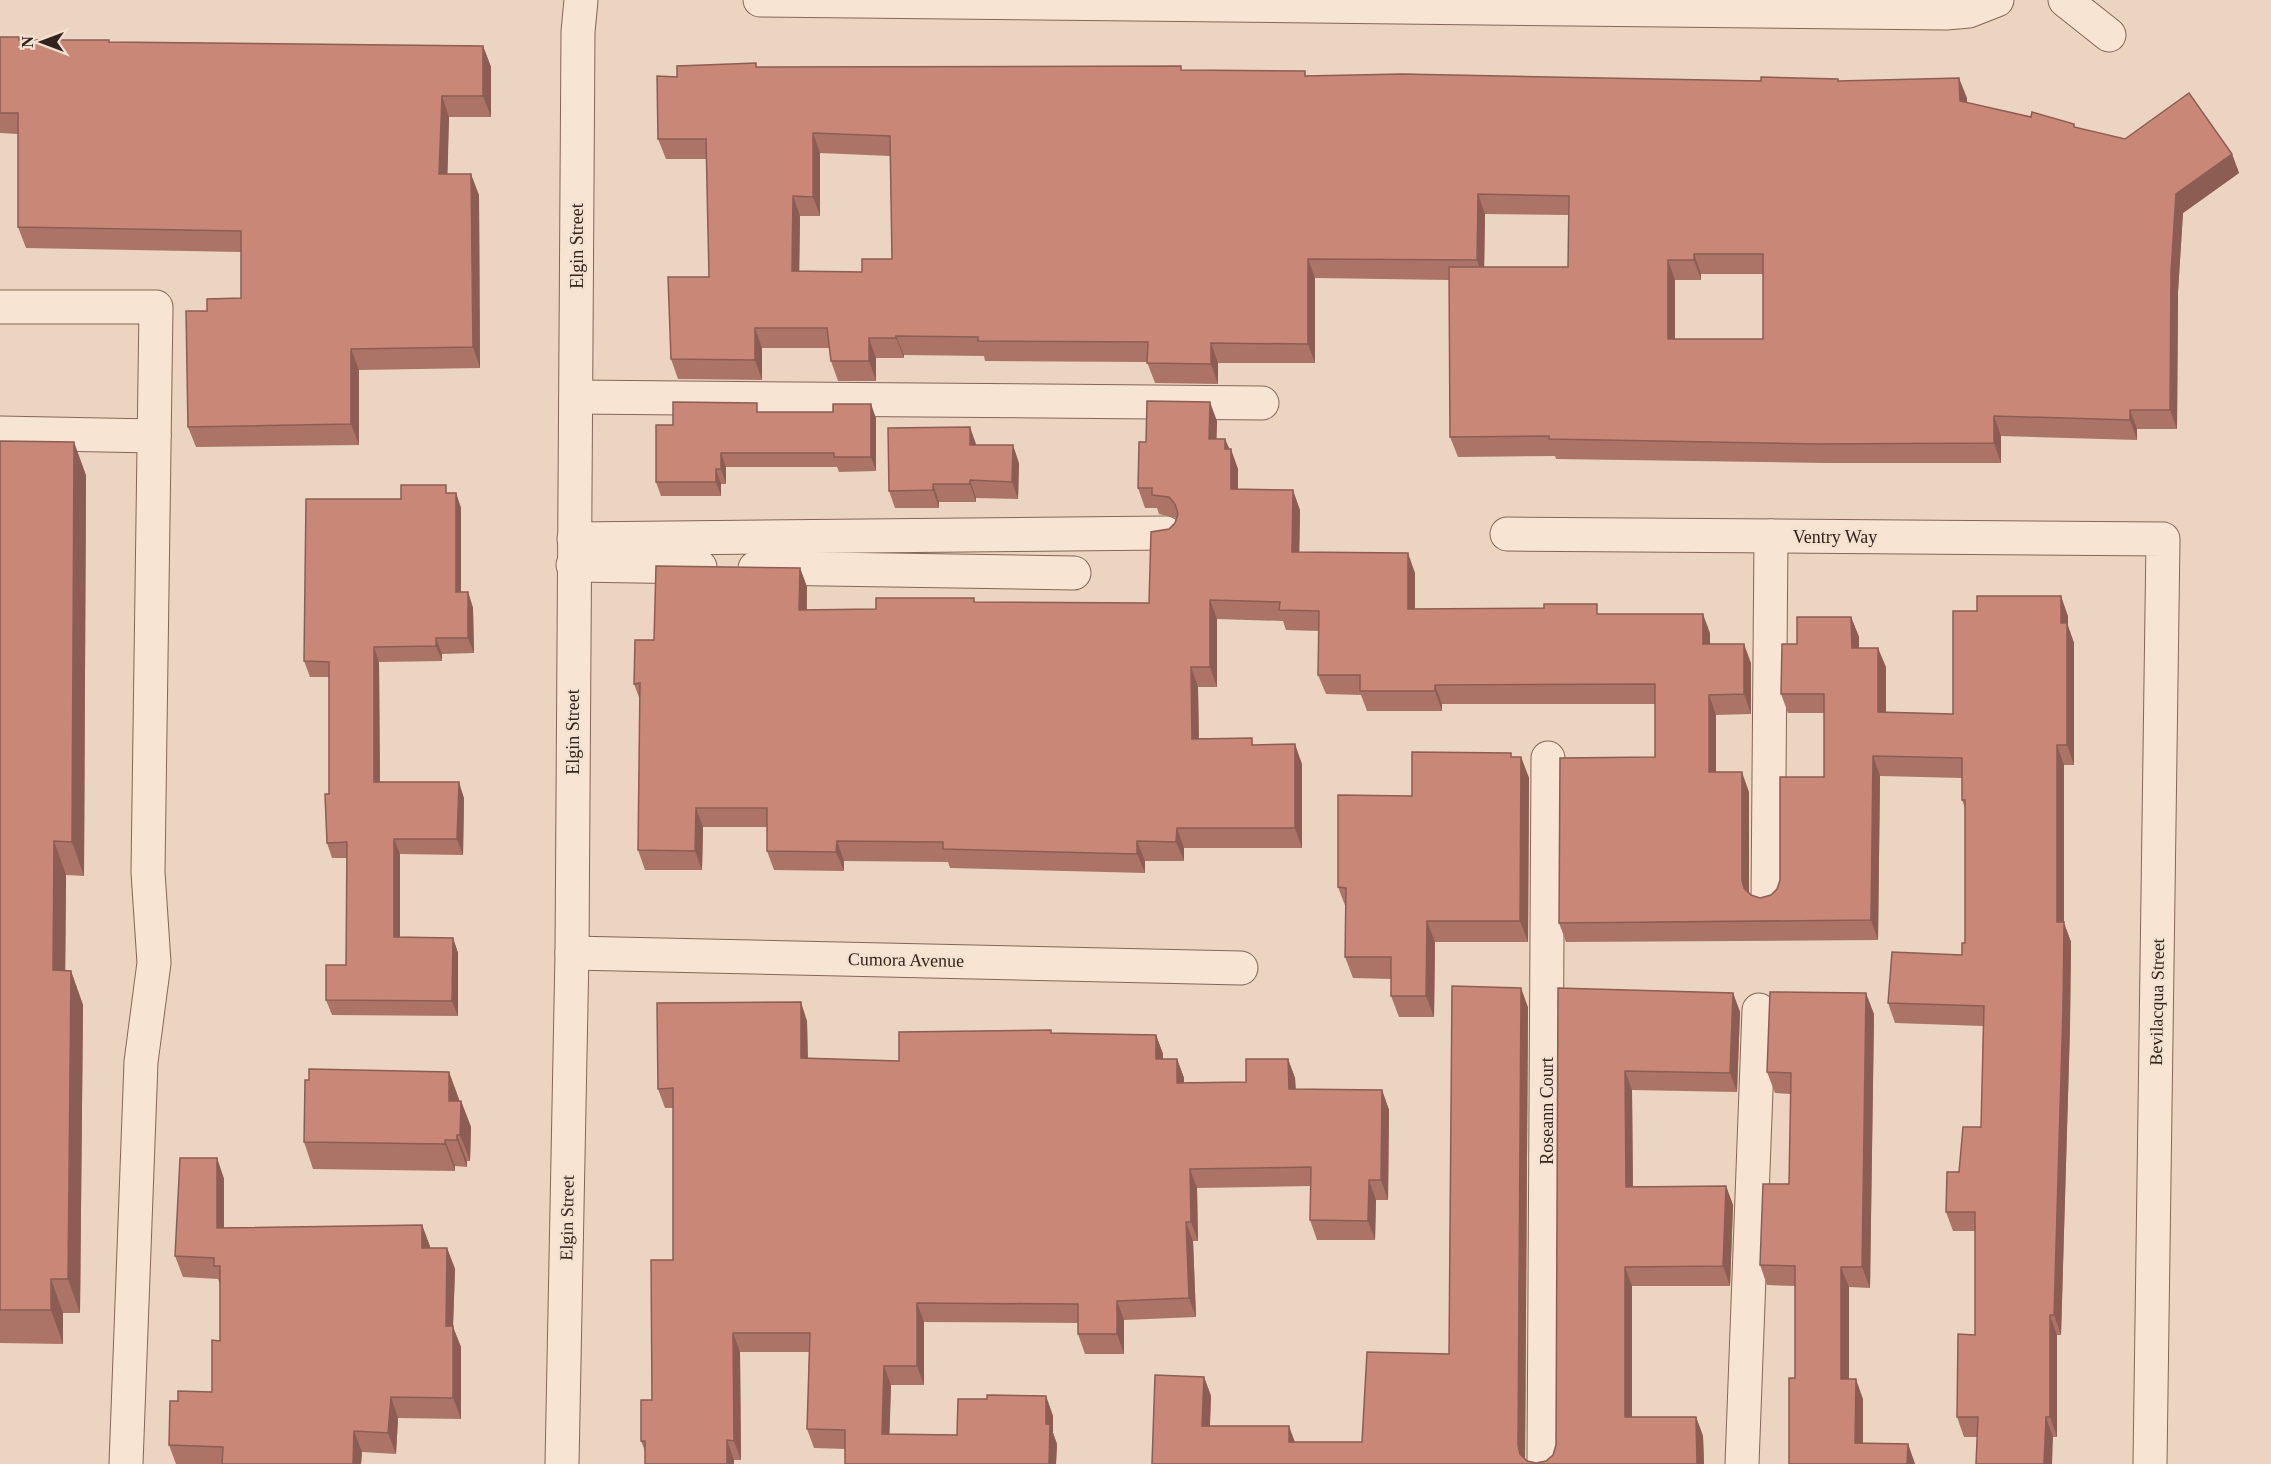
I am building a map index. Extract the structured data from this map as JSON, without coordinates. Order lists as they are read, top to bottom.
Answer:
{
  "streets": {
    "street": [
      "Elgin Street",
      "Ventry Way",
      "Cumora Avenue",
      "Bevilacqua Street",
      "Roseann Court"
    ]
  },
  "crossings": [
    ["Elgin Street", "Cumora Avenue"],
    ["Ventry Way", "Bevilacqua Street"]
  ],
  "north": "left"
}
